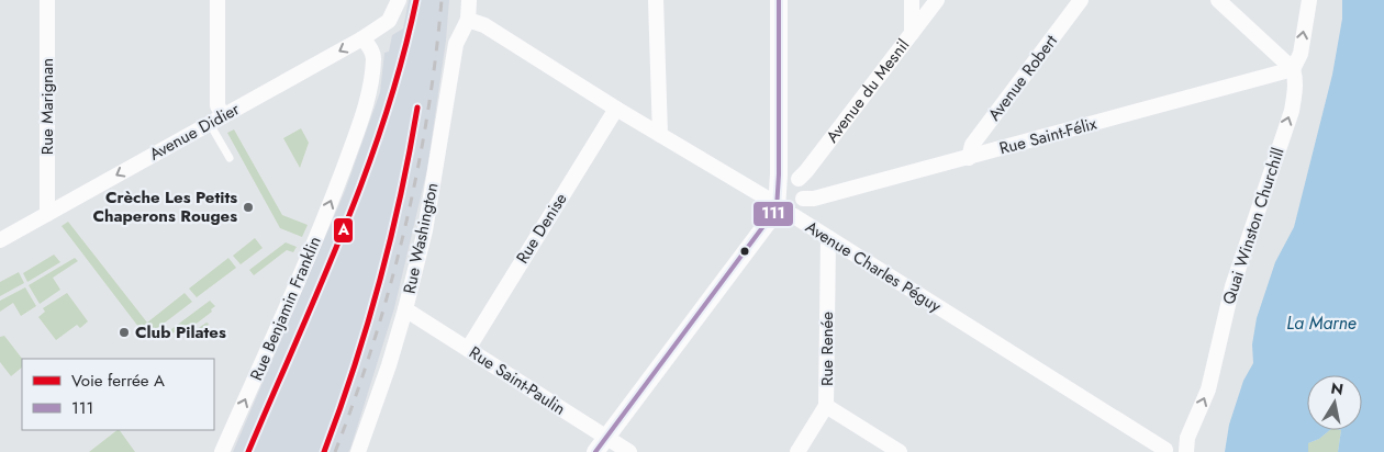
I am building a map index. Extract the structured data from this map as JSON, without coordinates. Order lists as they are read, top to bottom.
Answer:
{
  "streets": {
    "street": [
      "Avenue Robert",
      "Avenue du Mesnil",
      "Rue Marignan",
      "Avenue Didier",
      "Rue Saint-Félix",
      "Quai Winston Churchill",
      "Rue Denise",
      "Rue Washington",
      "Avenue Charles Péguy",
      "Rue Benjamin Franklin",
      "Rue Renée",
      "Rue Saint-Paulin"
    ]
  },
  "crossings": [
    ["Avenue Robert", "Rue Saint-Félix"],
    ["Rue Marignan", "Avenue Didier"],
    ["Avenue Didier", "Rue Benjamin Franklin"],
    ["Rue Saint-Félix", "Quai Winston Churchill"],
    ["Rue Denise", "Avenue Charles Péguy"],
    ["Rue Denise", "Rue Saint-Paulin"],
    ["Rue Washington", "Avenue Charles Péguy"],
    ["Rue Washington", "Rue Saint-Paulin"],
    ["Avenue Charles Péguy", "Rue Renée"]
  ],
  "one_way": ["Avenue Didier", "Quai Winston Churchill", "Rue Benjamin Franklin"],
  "water": ["La Marne"],
  "places": ["Crèche Les Petits Chaperons Rouges", "Club Pilates"],
  "lines": ["rail line A", "transit line 111"],
  "legend": ["Voie ferrée A", "111"],
  "north": "top"
}
